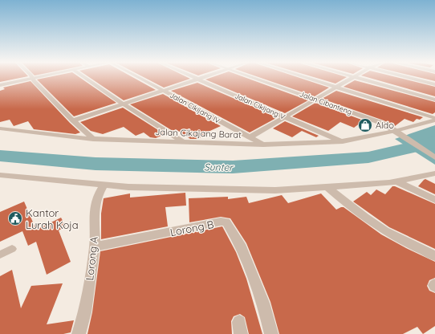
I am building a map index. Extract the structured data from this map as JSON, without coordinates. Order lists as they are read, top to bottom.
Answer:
{
  "streets": {
    "street": [
      "Jalan Cibanteng",
      "Jalan Cikijang V",
      "Jalan Cikijang IV",
      "Jalan Cikajang Barat",
      "Lorong B",
      "Lorong A"
    ]
  },
  "crossings": [
    ["Jalan Cibanteng", "Jalan Cikajang Barat"],
    ["Jalan Cikijang V", "Jalan Cikajang Barat"],
    ["Jalan Cikijang IV", "Jalan Cikajang Barat"],
    ["Lorong B", "Lorong A"]
  ],
  "water": ["Sunter"],
  "places": {
    "shop": ["Aldo"],
    "public building": ["Kantor Lurah Koja"]
  }
}
